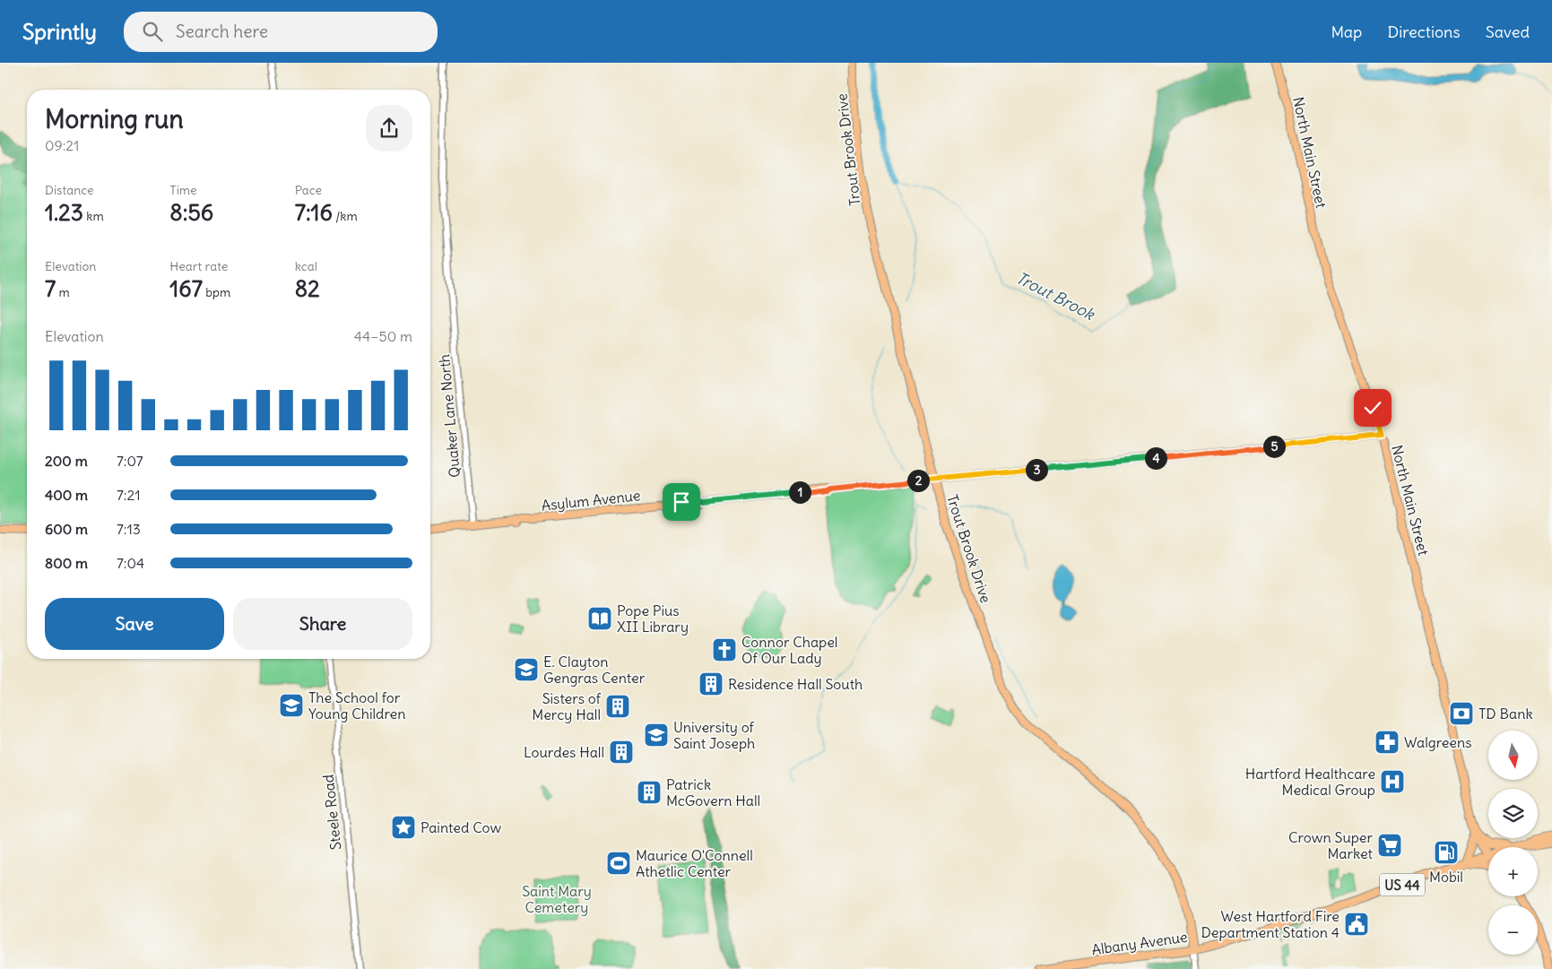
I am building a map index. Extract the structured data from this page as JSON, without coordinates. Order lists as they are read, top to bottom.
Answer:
{
  "streets": {
    "highway": ["US 44", "Albany Avenue"],
    "main road": ["Trout Brook Drive", "North Main Street", "Asylum Avenue"],
    "street": ["Quaker Lane North", "Steele Road"]
  },
  "crossings": [
    ["Trout Brook Drive", "Asylum Avenue"],
    ["Trout Brook Drive", "Albany Avenue"],
    ["North Main Street", "Asylum Avenue"],
    ["North Main Street", "Albany Avenue"],
    ["Quaker Lane North", "Asylum Avenue"]
  ],
  "water": ["Trout Brook"],
  "parks": ["Saint Mary Cemetery"],
  "places": {
    "library": ["Pope Pius XII Library"],
    "church": ["Connor Chapel Of Our Lady"],
    "school or university": ["E. Clayton Gengras Center", "The School for Young Children", "University of Saint Joseph"],
    "building": [
      "Residence Hall South",
      "Sisters of Mercy Hall",
      "Lourdes Hall",
      "Patrick McGovern Hall"
    ],
    "bank": ["TD Bank"],
    "pharmacy": ["Walgreens"],
    "hospital": ["Hartford Healthcare Medical Group"],
    "place": ["Painted Cow"],
    "supermarket": ["Crown Super Market"],
    "fuel station": ["Mobil"],
    "sports": ["Maurice O'Connell Athetlic Center"],
    "public building": ["West Hartford Fire Department Station 4"]
  },
  "north": "bottom",
  "page": {
    "header": "Sprintly",
    "search": "Search here",
    "nav": ["Map", "Directions", "Saved"],
    "heading": ["Morning run", "09:21"],
    "stats": [
      ["Distance", "1.23 km"],
      ["Time", "8:56"],
      ["Pace", "7:16 /km"],
      ["Elevation", "7 m"],
      ["Heart rate", "167 bpm"],
      ["kcal", "82"]
    ],
    "chart": ["Elevation", "44–50 m"],
    "pins": [
      "5",
      "4",
      "3",
      "2",
      "1"
    ],
    "list": [
      {
        "name": "200 m",
        "note": "7:07"
      },
      {
        "name": "400 m",
        "note": "7:21"
      },
      {
        "name": "600 m",
        "note": "7:13"
      },
      {
        "name": "800 m",
        "note": "7:04"
      }
    ],
    "buttons": ["Save", "Share"],
    "map_buttons": ["+", "−"]
  }
}
